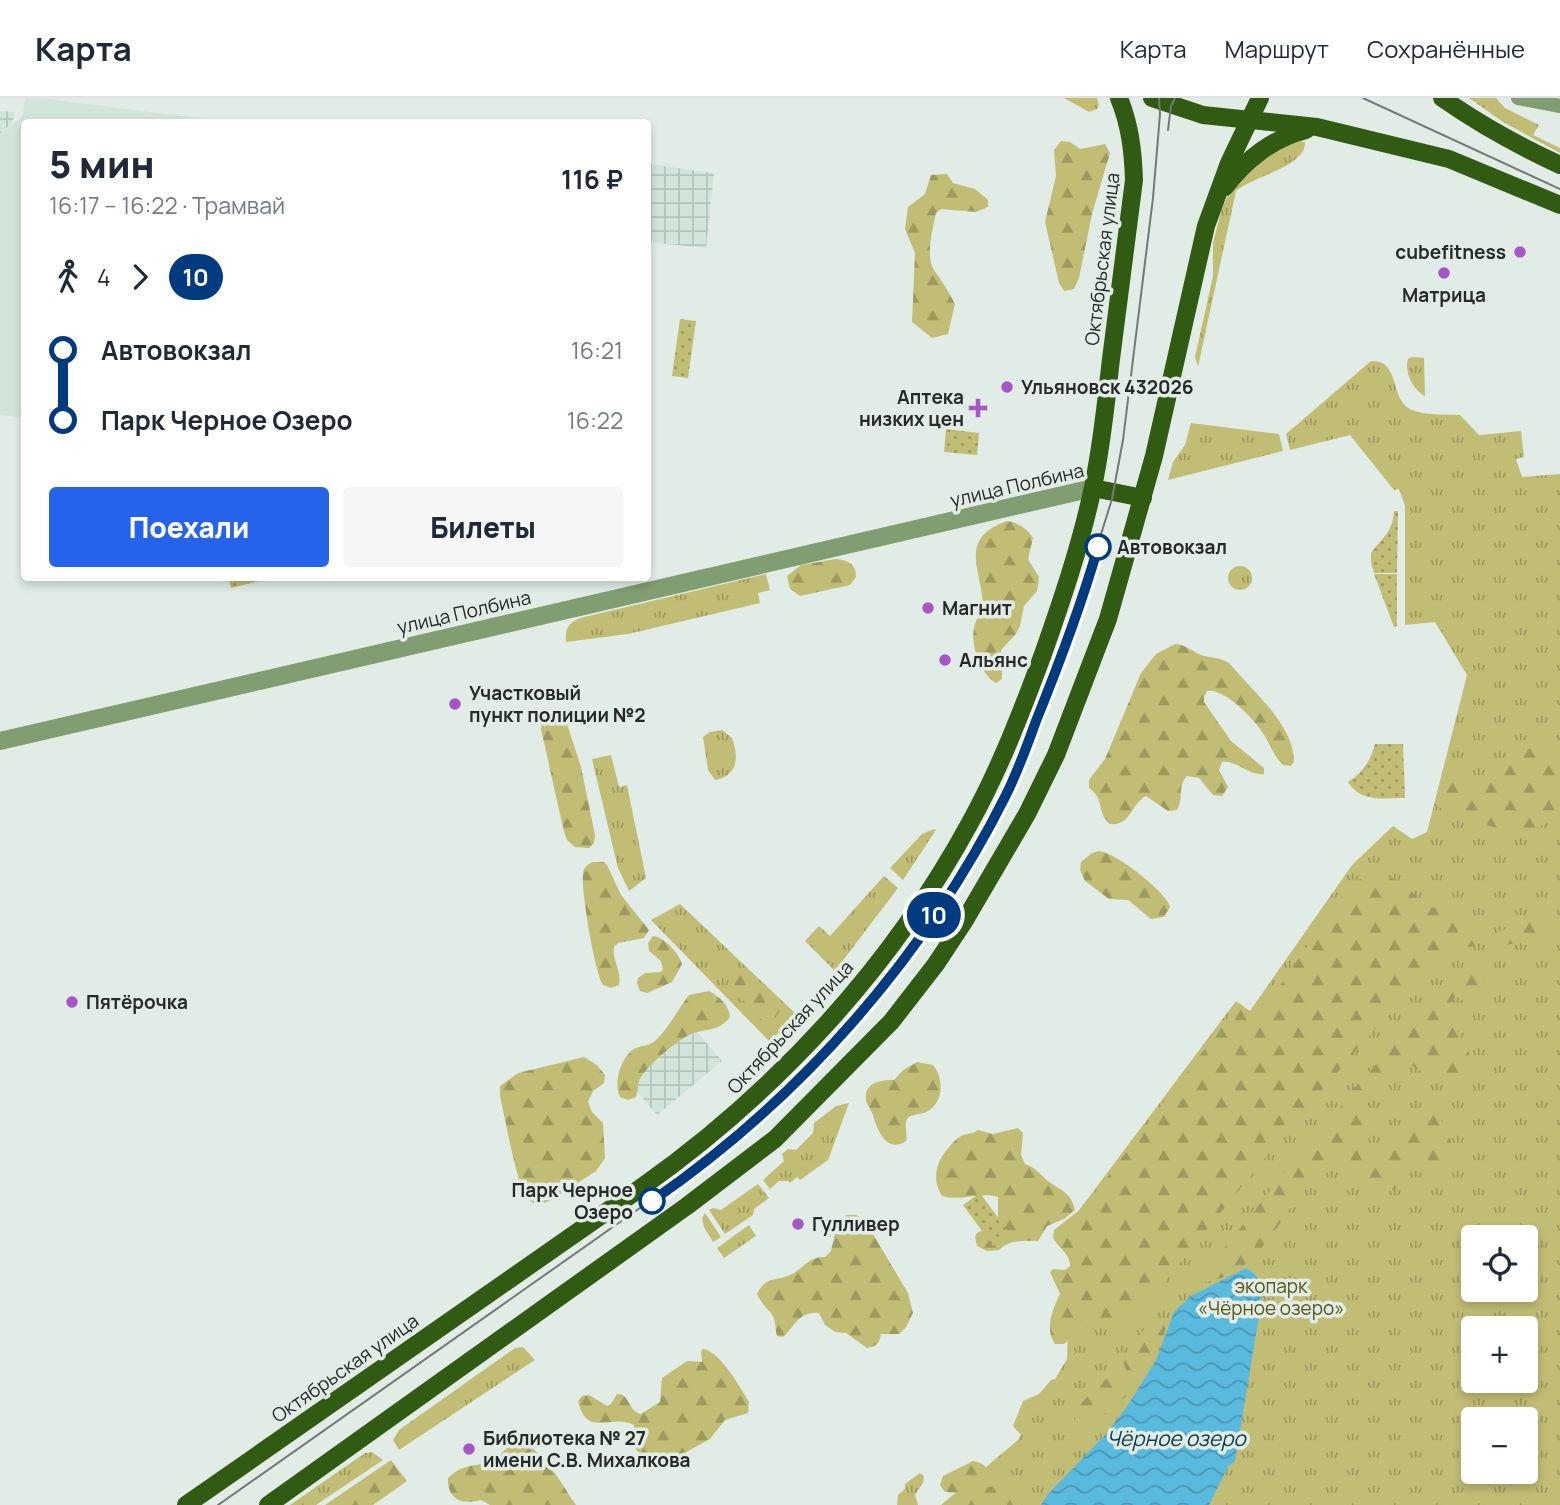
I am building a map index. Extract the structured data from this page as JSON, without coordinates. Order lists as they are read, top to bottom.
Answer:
{
  "streets": {
    "main road": ["Октябрьская улица", "улица Полбина"]
  },
  "crossings": [
    ["Октябрьская улица", "улица Полбина"]
  ],
  "water": ["Чёрное озеро"],
  "parks": ["экопарк «Чёрное озеро»"],
  "places": {
    "other": [
      "cubefitness",
      "Матрица",
      "Ульяновск 432026",
      "Автовокзал",
      "Магнит",
      "Альянс",
      "Участковый пункт полиции №2",
      "Пятёрочка",
      "Парк Черное Озеро",
      "Гулливер",
      "Библиотека № 27 имени С.В. Михалкова"
    ],
    "health": ["Аптека низких цен"]
  },
  "lines": ["tram line 10"],
  "page": {
    "header": "Карта",
    "nav": ["Карта", "Маршрут", "Сохранённые"],
    "on_map": "10",
    "heading": ["5 мин", "16:17 – 16:22 · Трамвай", "116 ₽"],
    "legs": ["4", "10"],
    "list": [
      {
        "name": "Автовокзал",
        "value": "16:21"
      },
      {
        "name": "Парк Черное Озеро",
        "value": "16:22"
      }
    ],
    "buttons": ["Поехали", "Билеты"],
    "map_buttons": ["+", "−"]
  }
}
